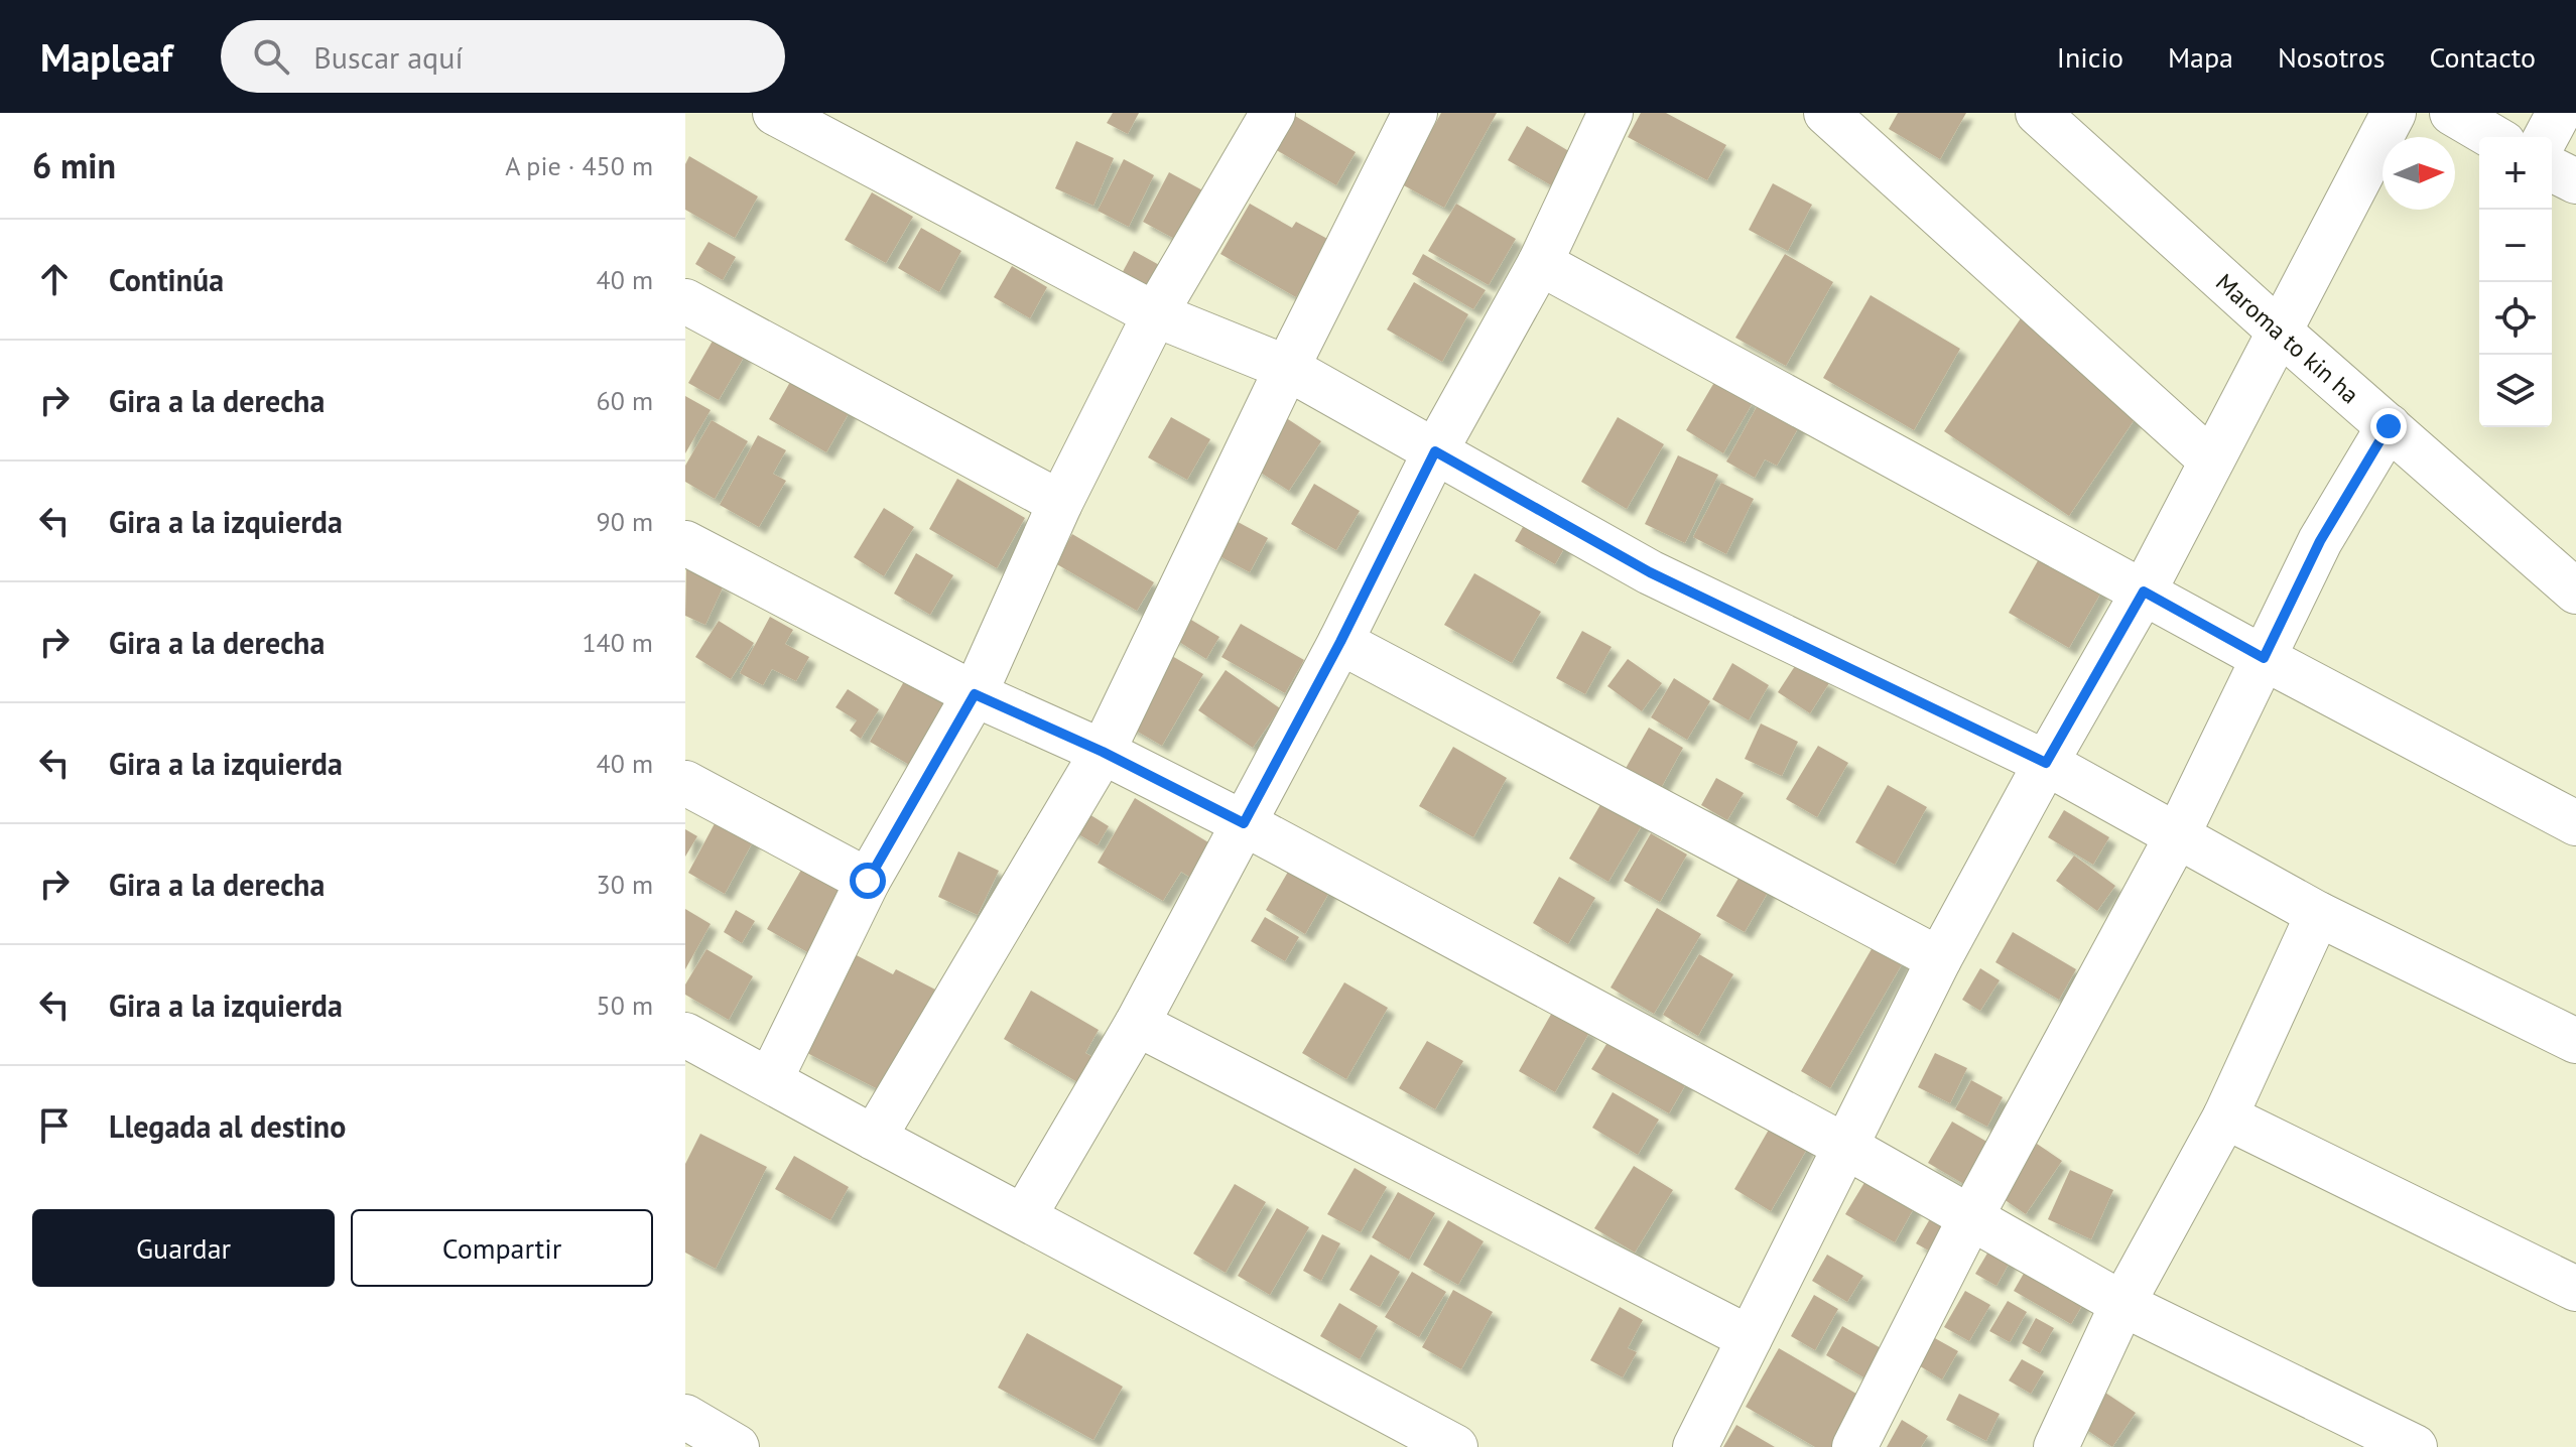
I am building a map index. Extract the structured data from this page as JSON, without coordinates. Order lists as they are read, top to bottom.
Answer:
{
  "streets": {
    "street": ["Maroma to kin ha"]
  },
  "north": "right",
  "page": {
    "header": "Mapleaf",
    "search": "Buscar aquí",
    "nav": [
      "Inicio",
      "Mapa",
      "Nosotros",
      "Contacto"
    ],
    "heading": ["6 min", "A pie · 450 m"],
    "map_buttons": ["+", "−"],
    "list": [
      ["Continúa", "40 m"],
      ["Gira a la derecha", "60 m"],
      ["Gira a la izquierda", "90 m"],
      ["Gira a la derecha", "140 m"],
      ["Gira a la izquierda", "40 m"],
      ["Gira a la derecha", "30 m"],
      ["Gira a la izquierda", "50 m"],
      "Llegada al destino"
    ],
    "buttons": ["Guardar", "Compartir"]
  }
}
